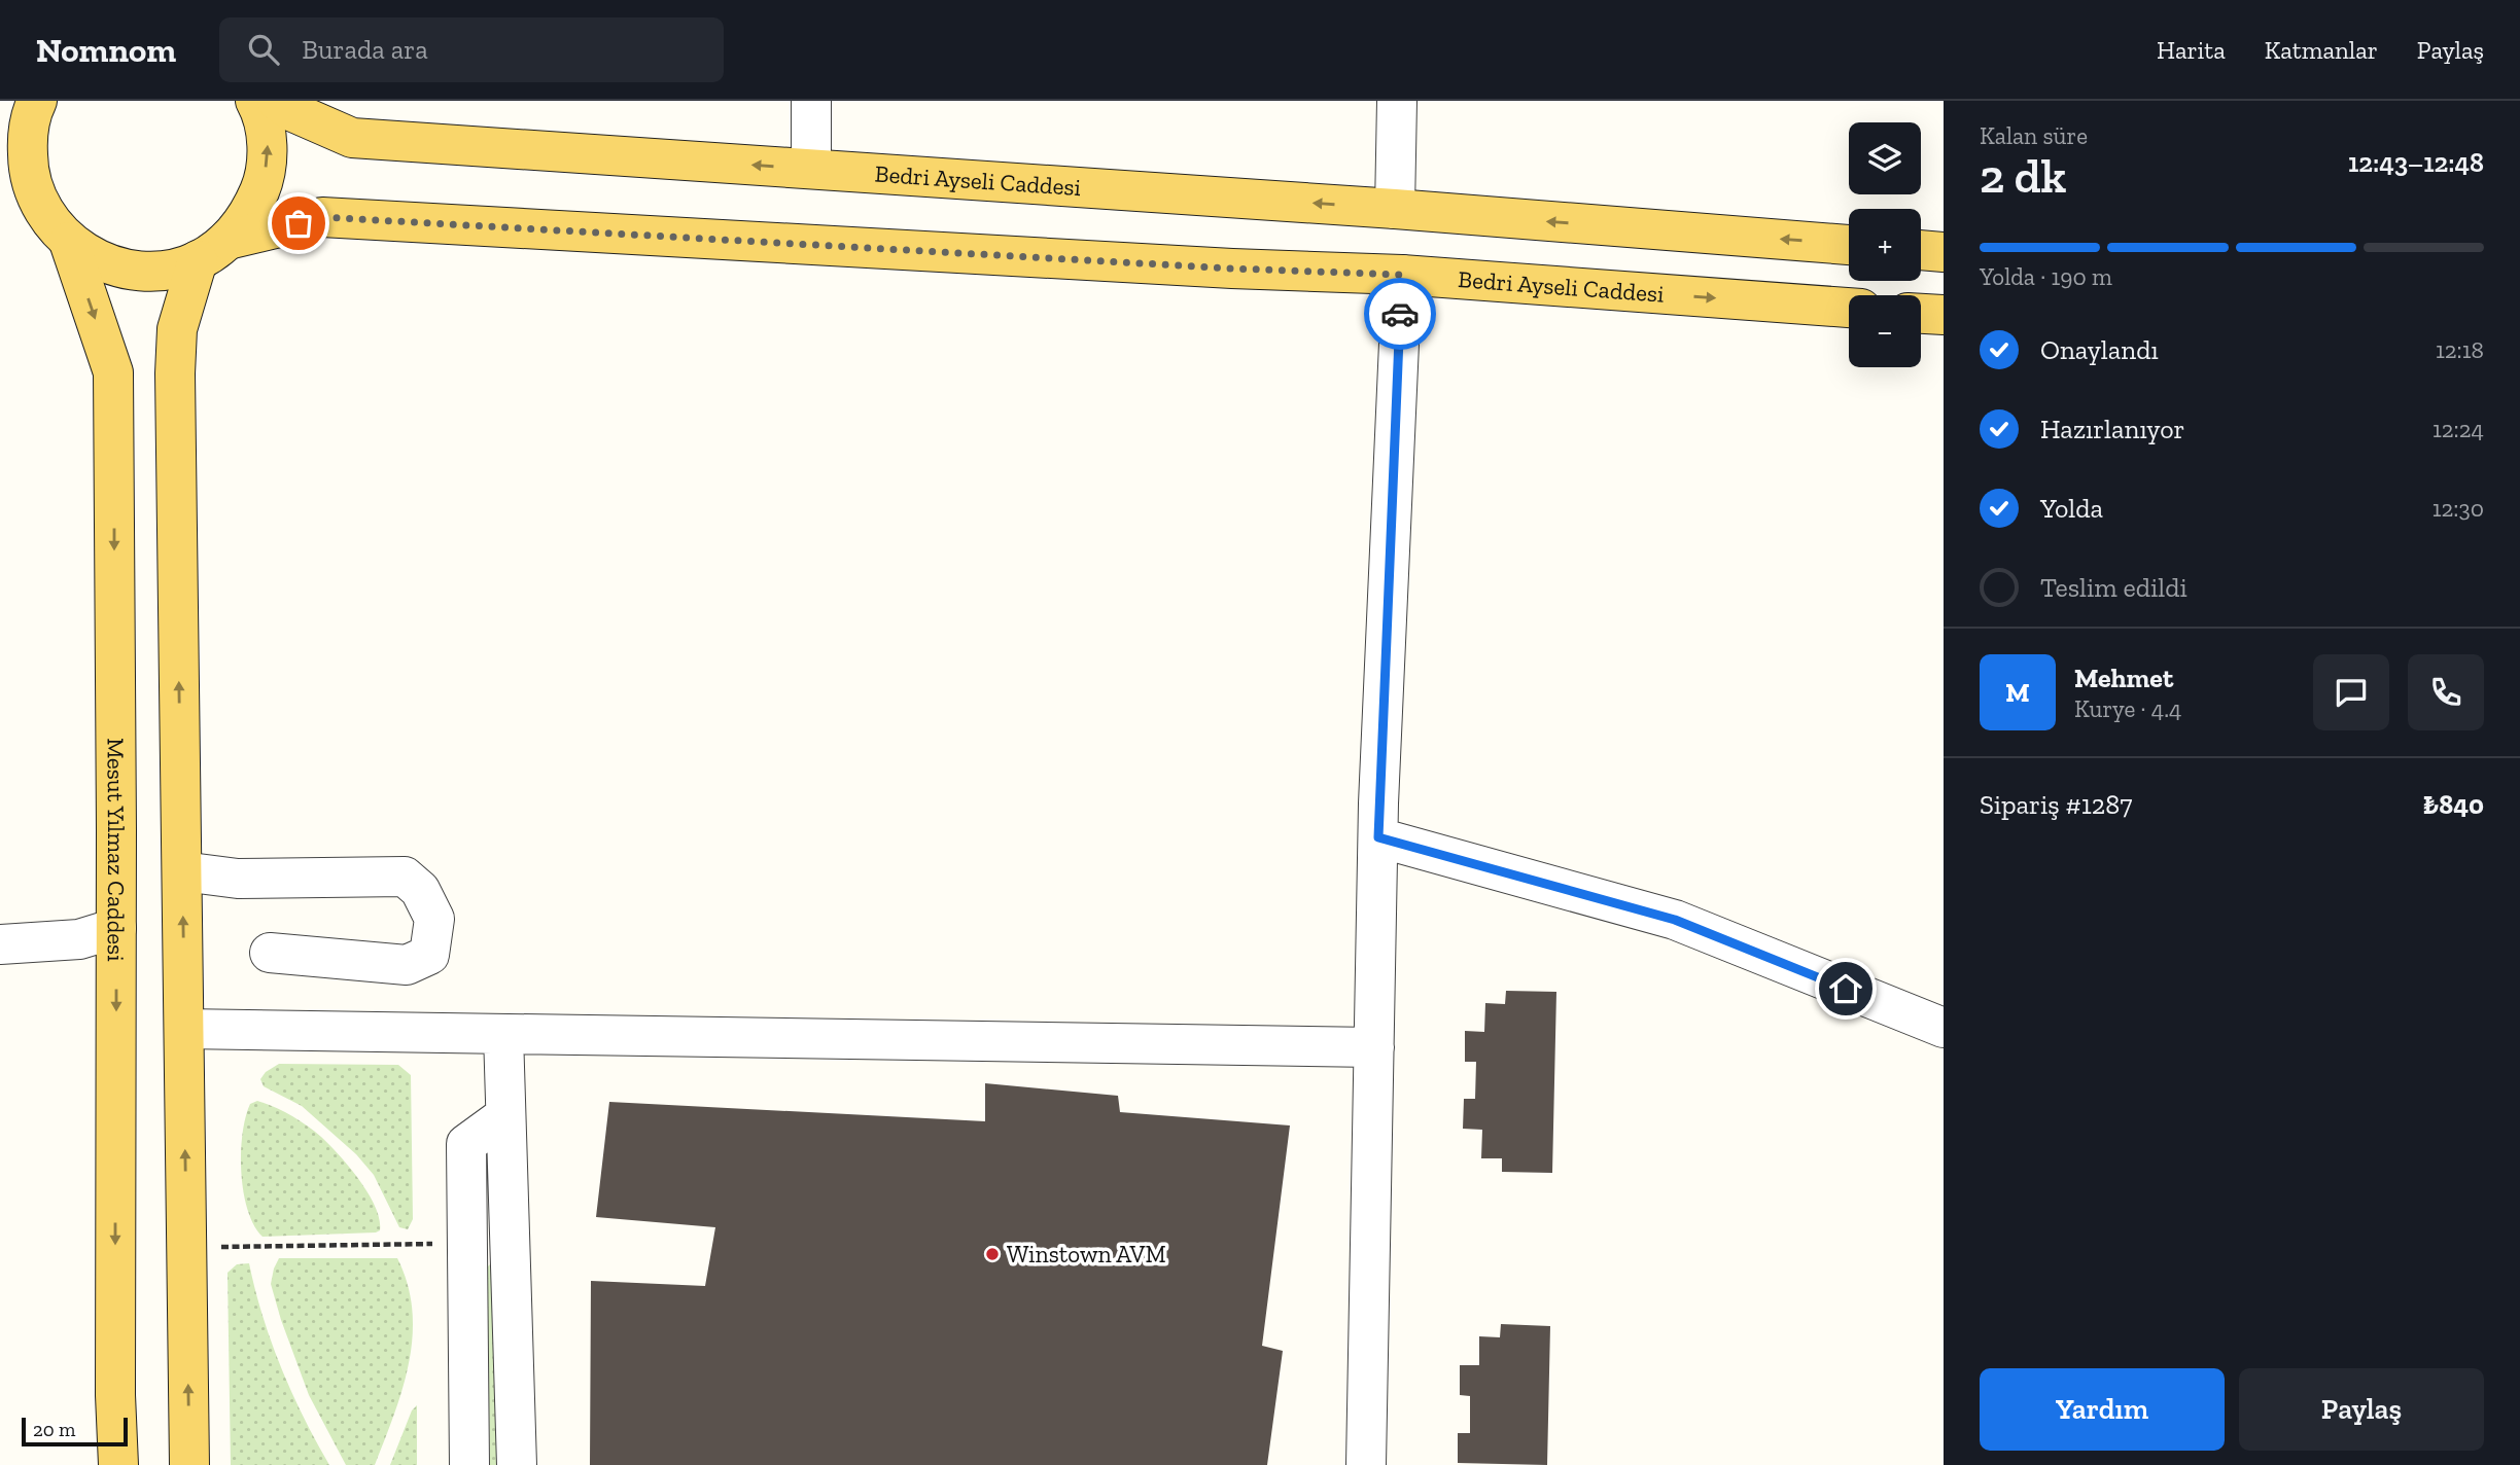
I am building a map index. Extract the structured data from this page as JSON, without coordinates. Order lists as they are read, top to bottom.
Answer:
{
  "streets": {
    "main road": ["Bedri Ayseli Caddesi", "Mesut Yılmaz Caddesi"]
  },
  "crossings": [
    ["Bedri Ayseli Caddesi", "Mesut Yılmaz Caddesi"]
  ],
  "places": ["Winstown AVM"],
  "scale_bar": "20 m",
  "page": {
    "header": "Nomnom",
    "search": "Burada ara",
    "nav": ["Harita", "Katmanlar", "Paylaş"],
    "heading": ["2 dk", "Kalan süre", "12:43–12:48"],
    "panel": [
      "Mehmet",
      "Kurye · 4.4",
      "Sipariş #1287",
      "₺840"
    ],
    "map_buttons": ["+", "−"],
    "bar": "Yolda · 190 m",
    "list": [
      ["Onaylandı", "12:18"],
      ["Hazırlanıyor", "12:24"],
      ["Yolda", "12:30"],
      "Teslim edildi"
    ],
    "round": "M",
    "buttons": ["Yardım", "Paylaş"],
    "scale": "20 m"
  }
}
